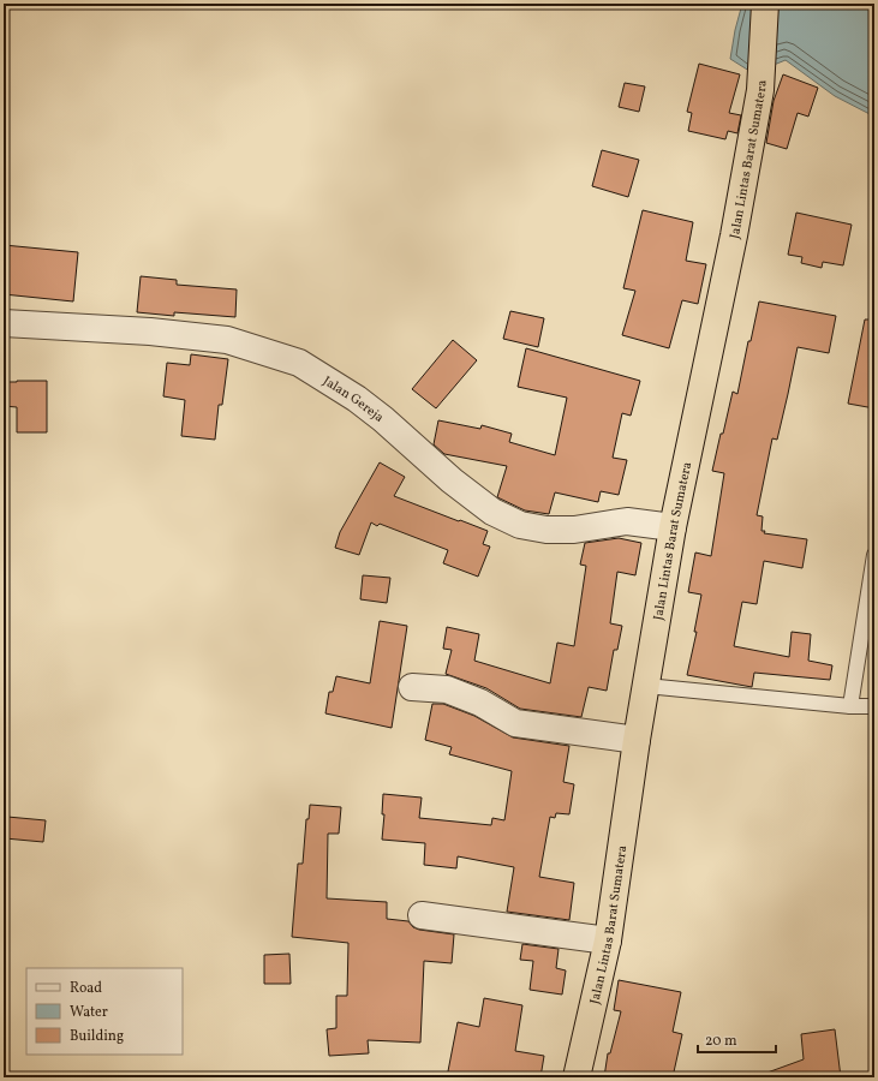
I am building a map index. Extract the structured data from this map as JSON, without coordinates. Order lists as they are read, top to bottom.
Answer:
{
  "streets": {
    "highway": ["Jalan Lintas Barat Sumatera"],
    "street": ["Jalan Gereja"]
  },
  "crossings": [
    ["Jalan Lintas Barat Sumatera", "Jalan Gereja"]
  ],
  "legend": ["Road", "Water", "Building"],
  "scale_bar": "20 m"
}
